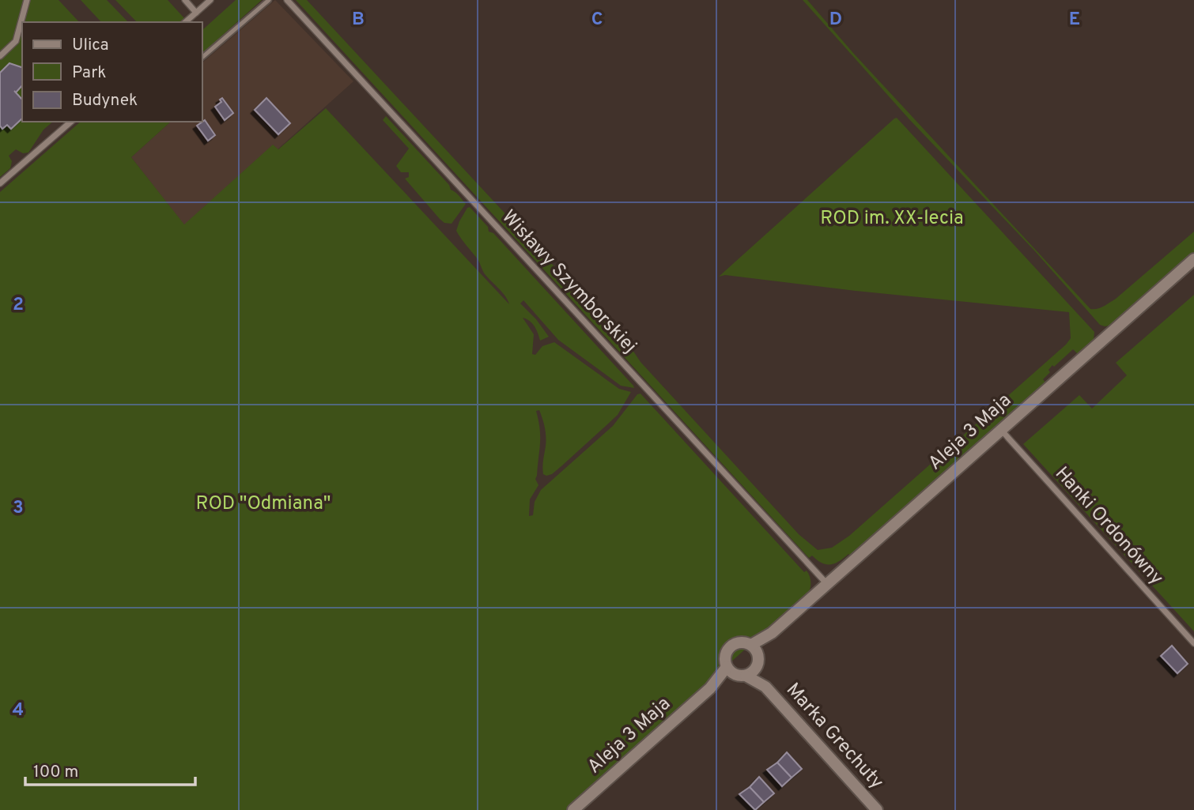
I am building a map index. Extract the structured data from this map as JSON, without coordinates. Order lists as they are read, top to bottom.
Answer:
{
  "streets": {
    "street": [
      "Wisławy Szymborskiej",
      "Aleja 3 Maja",
      "Hanki Ordonówny",
      "Marka Grechuty"
    ]
  },
  "crossings": [
    ["Wisławy Szymborskiej", "Aleja 3 Maja"],
    ["Aleja 3 Maja", "Hanki Ordonówny"],
    ["Aleja 3 Maja", "Marka Grechuty"]
  ],
  "parks": ["ROD im. XX-lecia", "ROD \"Odmiana\""],
  "legend": ["Ulica", "Park", "Budynek"],
  "scale_bar": "100 m",
  "grid": {
    "columns": [
      "B",
      "C",
      "D",
      "E"
    ],
    "rows": ["2", "3", "4"]
  }
}
